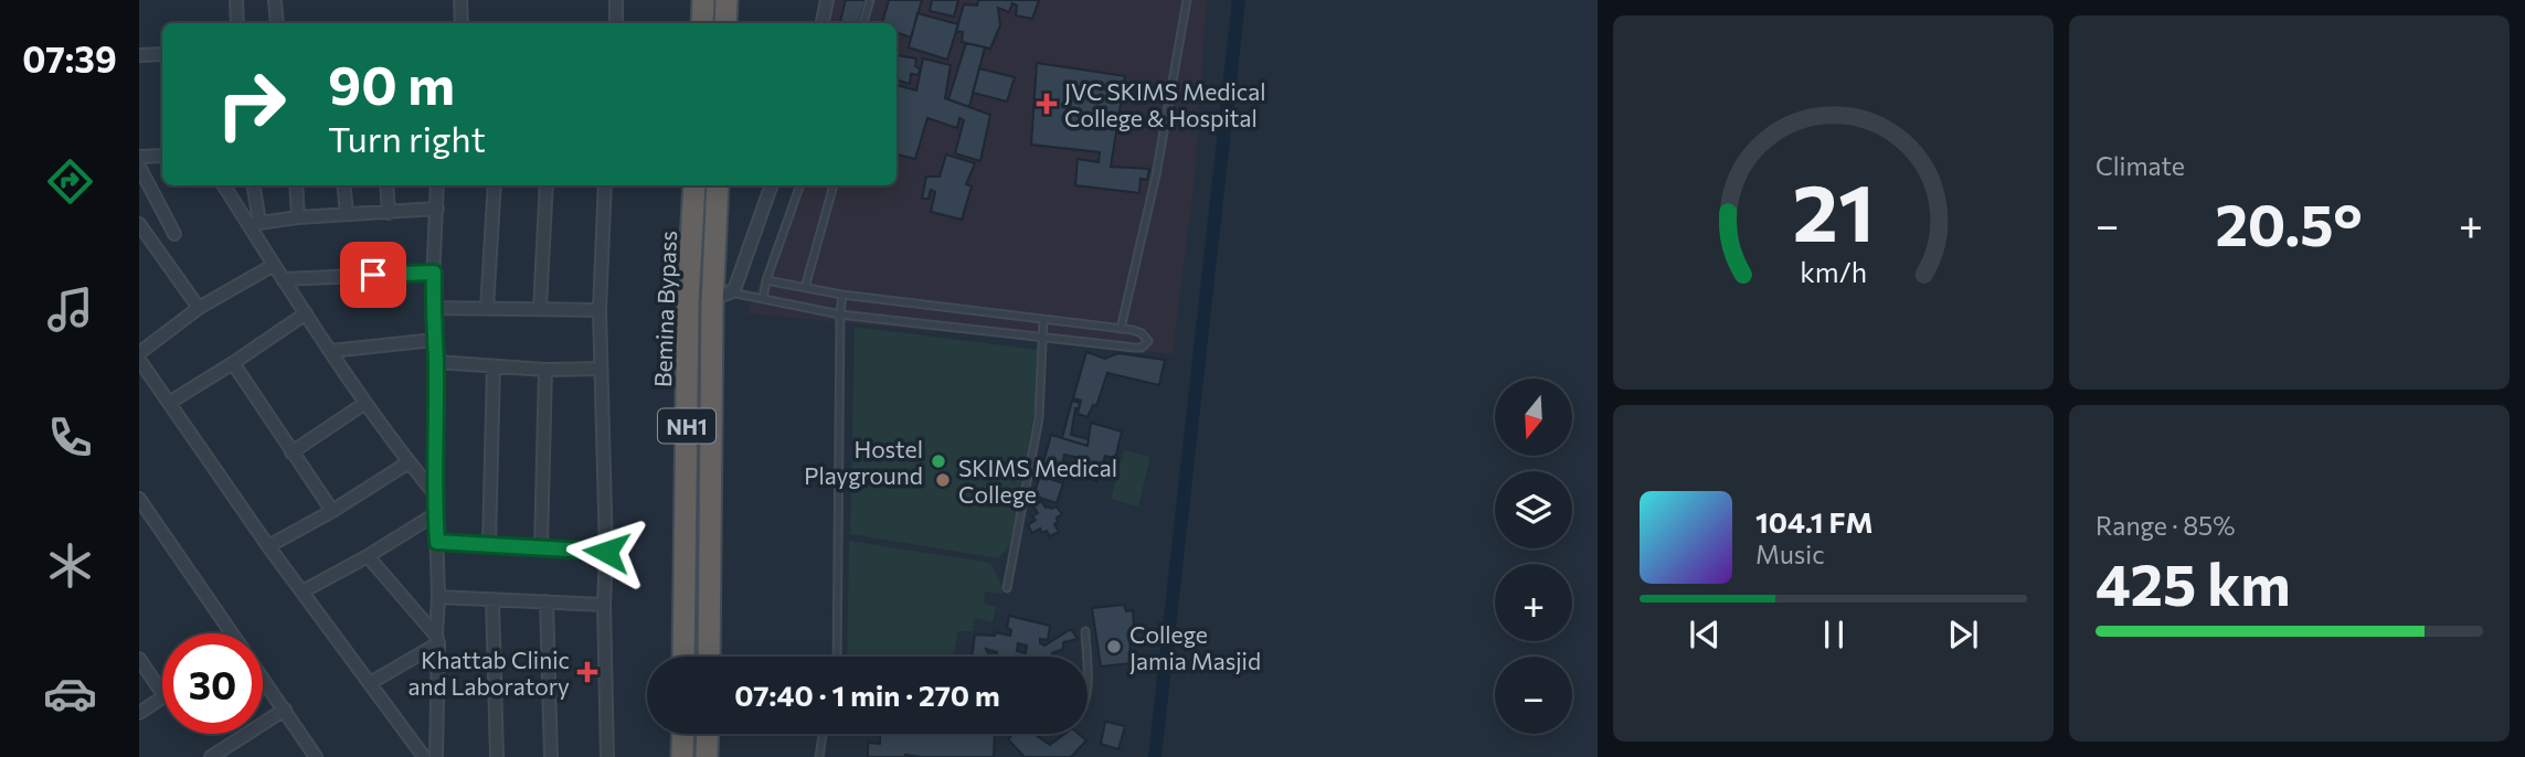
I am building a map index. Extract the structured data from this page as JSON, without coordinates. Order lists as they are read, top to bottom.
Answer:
{
  "streets": {
    "highway": ["Bemina Bypass", "NH1"]
  },
  "places": {
    "health": ["JVC SKIMS Medical College & Hospital", "Khattab Clinic and Laboratory"],
    "other": ["Hostel Playground", "SKIMS Medical College", "College Jamia Masjid"]
  },
  "north": "bottom",
  "page": {
    "tabs": "07:39",
    "tile": [
      "Climate",
      ["Range · 85%", "425 km"]
    ],
    "turn": ["90 m", "Turn right"],
    "heat": ["−", "20.5°", "+"],
    "map_buttons": ["+", "−"],
    "song": ["104.1 FM", "Music"],
    "limit": "30",
    "trip": "07:40 · 1 min · 270 m",
    "gauge": ["21", "km/h"]
  }
}
